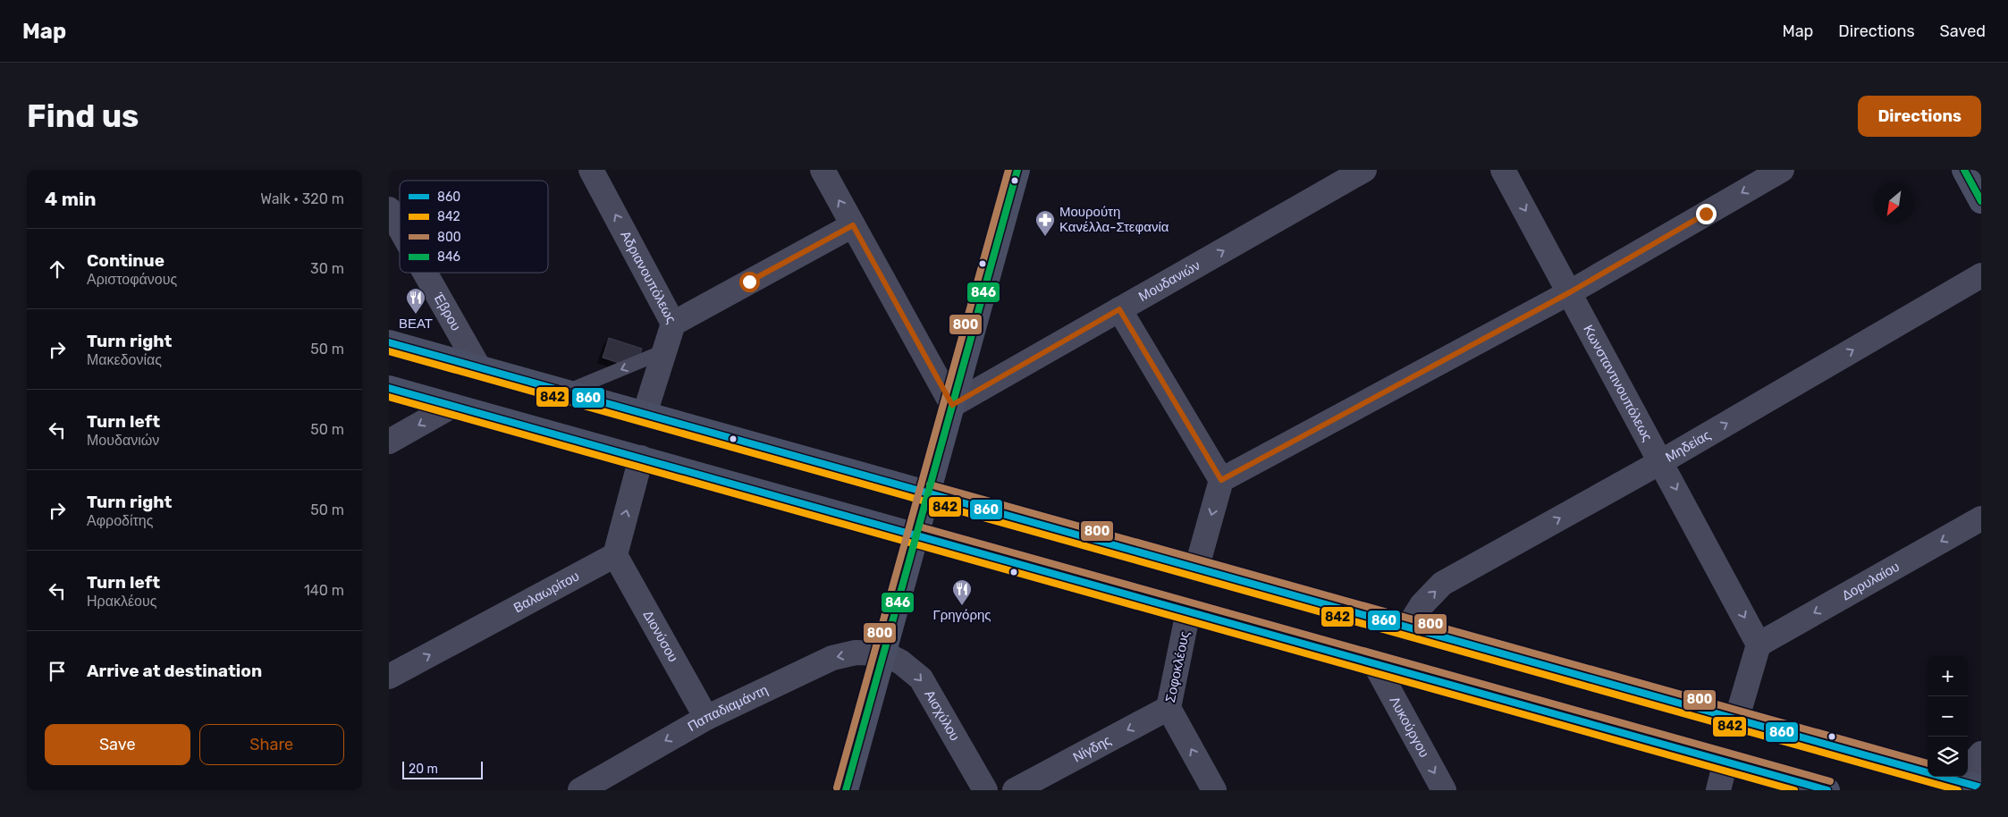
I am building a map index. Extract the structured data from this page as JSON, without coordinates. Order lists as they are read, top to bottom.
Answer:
{
  "streets": {
    "street": [
      "Αδριανουπόλεως",
      "Μουδανιών",
      "Έβρου",
      "Κωνσταντινουπόλεως",
      "Μηδείας",
      "Δορυλαίου",
      "Βαλαωρίτου",
      "Διονύσου",
      "Σοφοκλέους",
      "Παπαδιαμάντη",
      "Αισχύλου",
      "Λυκούργου",
      "Νίγδης"
    ]
  },
  "crossings": [
    ["Κωνσταντινουπόλεως", "Μηδείας"],
    ["Κωνσταντινουπόλεως", "Δορυλαίου"],
    ["Βαλαωρίτου", "Διονύσου"],
    ["Διονύσου", "Παπαδιαμάντη"],
    ["Σοφοκλέους", "Νίγδης"],
    ["Παπαδιαμάντη", "Αισχύλου"]
  ],
  "one_way": [
    "Κωνσταντινουπόλεως",
    "Δορυλαίου",
    "Βαλαωρίτου",
    "Σοφοκλέους",
    "Παπαδιαμάντη",
    "Αισχύλου",
    "Λυκούργου",
    "Νίγδης"
  ],
  "places": {
    "pharmacy": ["Μουρούτη Κανέλλα-Στεφανία"],
    "restaurant": ["ΒΕΑΤ", "Γρηγόρης"]
  },
  "lines": [
    "transit line 800",
    "transit line 846",
    "transit line 860",
    "transit line 842"
  ],
  "legend": [
    "860",
    "842",
    "800",
    "846"
  ],
  "scale_bar": "20 m",
  "north": "bottom left",
  "page": {
    "header": "Map",
    "nav": ["Map", "Directions", "Saved"],
    "buttons": [
      "Directions",
      ["Save", "Share"]
    ],
    "title": "Find us",
    "heading": ["4 min", "Walk · 320 m"],
    "list": [
      ["Continue", "Αριστοφάνους", "30 m"],
      ["Turn right", "Μακεδονίας", "50 m"],
      ["Turn left", "Μουδανιών", "50 m"],
      ["Turn right", "Αφροδίτης", "50 m"],
      ["Turn left", "Ηρακλέους", "140 m"],
      "Arrive at destination"
    ],
    "map_buttons": ["+", "−"],
    "scale": "20 m"
  }
}
